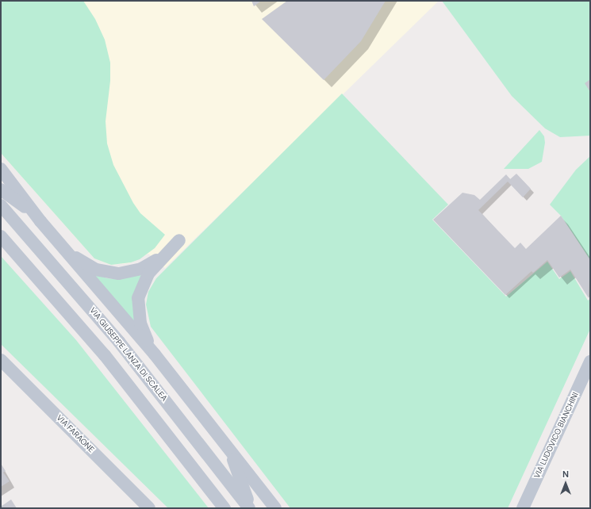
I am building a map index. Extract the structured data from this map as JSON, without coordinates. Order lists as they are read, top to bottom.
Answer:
{
  "streets": {
    "street": ["VIA GIUSEPPE LANZA DI SCALEA", "VIA FARAONE", "VIA LUDOVICO BIANCHINI"]
  },
  "north": "top"
}
